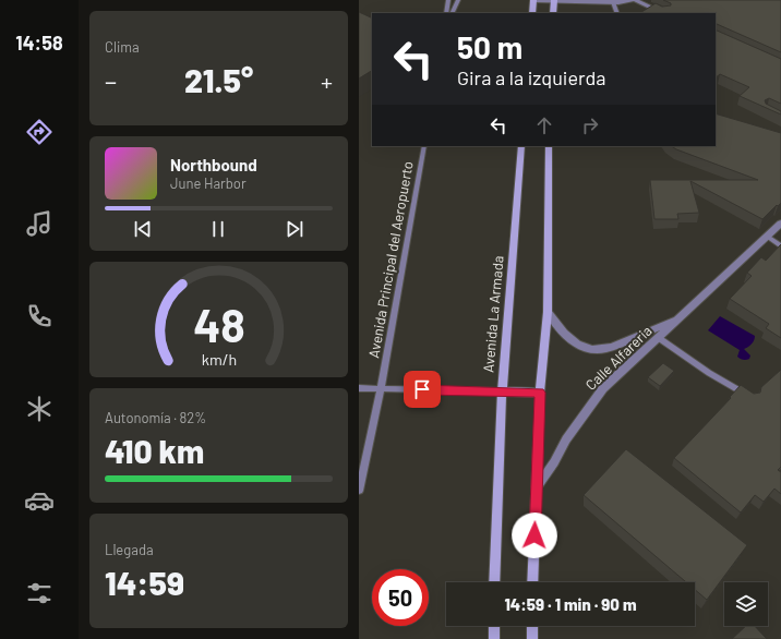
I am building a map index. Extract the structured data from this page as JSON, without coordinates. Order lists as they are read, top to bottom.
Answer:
{
  "streets": {
    "main road": ["Avenida La Armada"],
    "street": ["Calle Alfareria"],
    "lane": ["Avenida Principal del Aeropuerto"]
  },
  "page": {
    "tabs": "14:58",
    "tile": [
      "Clima",
      ["Autonomía · 82%", "410 km"],
      ["Llegada", "14:59"]
    ],
    "turn": ["50 m", "Gira a la izquierda"],
    "heat": ["−", "21.5°", "+"],
    "song": ["Northbound", "June Harbor"],
    "limit": "50",
    "trip": "14:59 · 1 min · 90 m",
    "gauge": ["48", "km/h"]
  }
}
